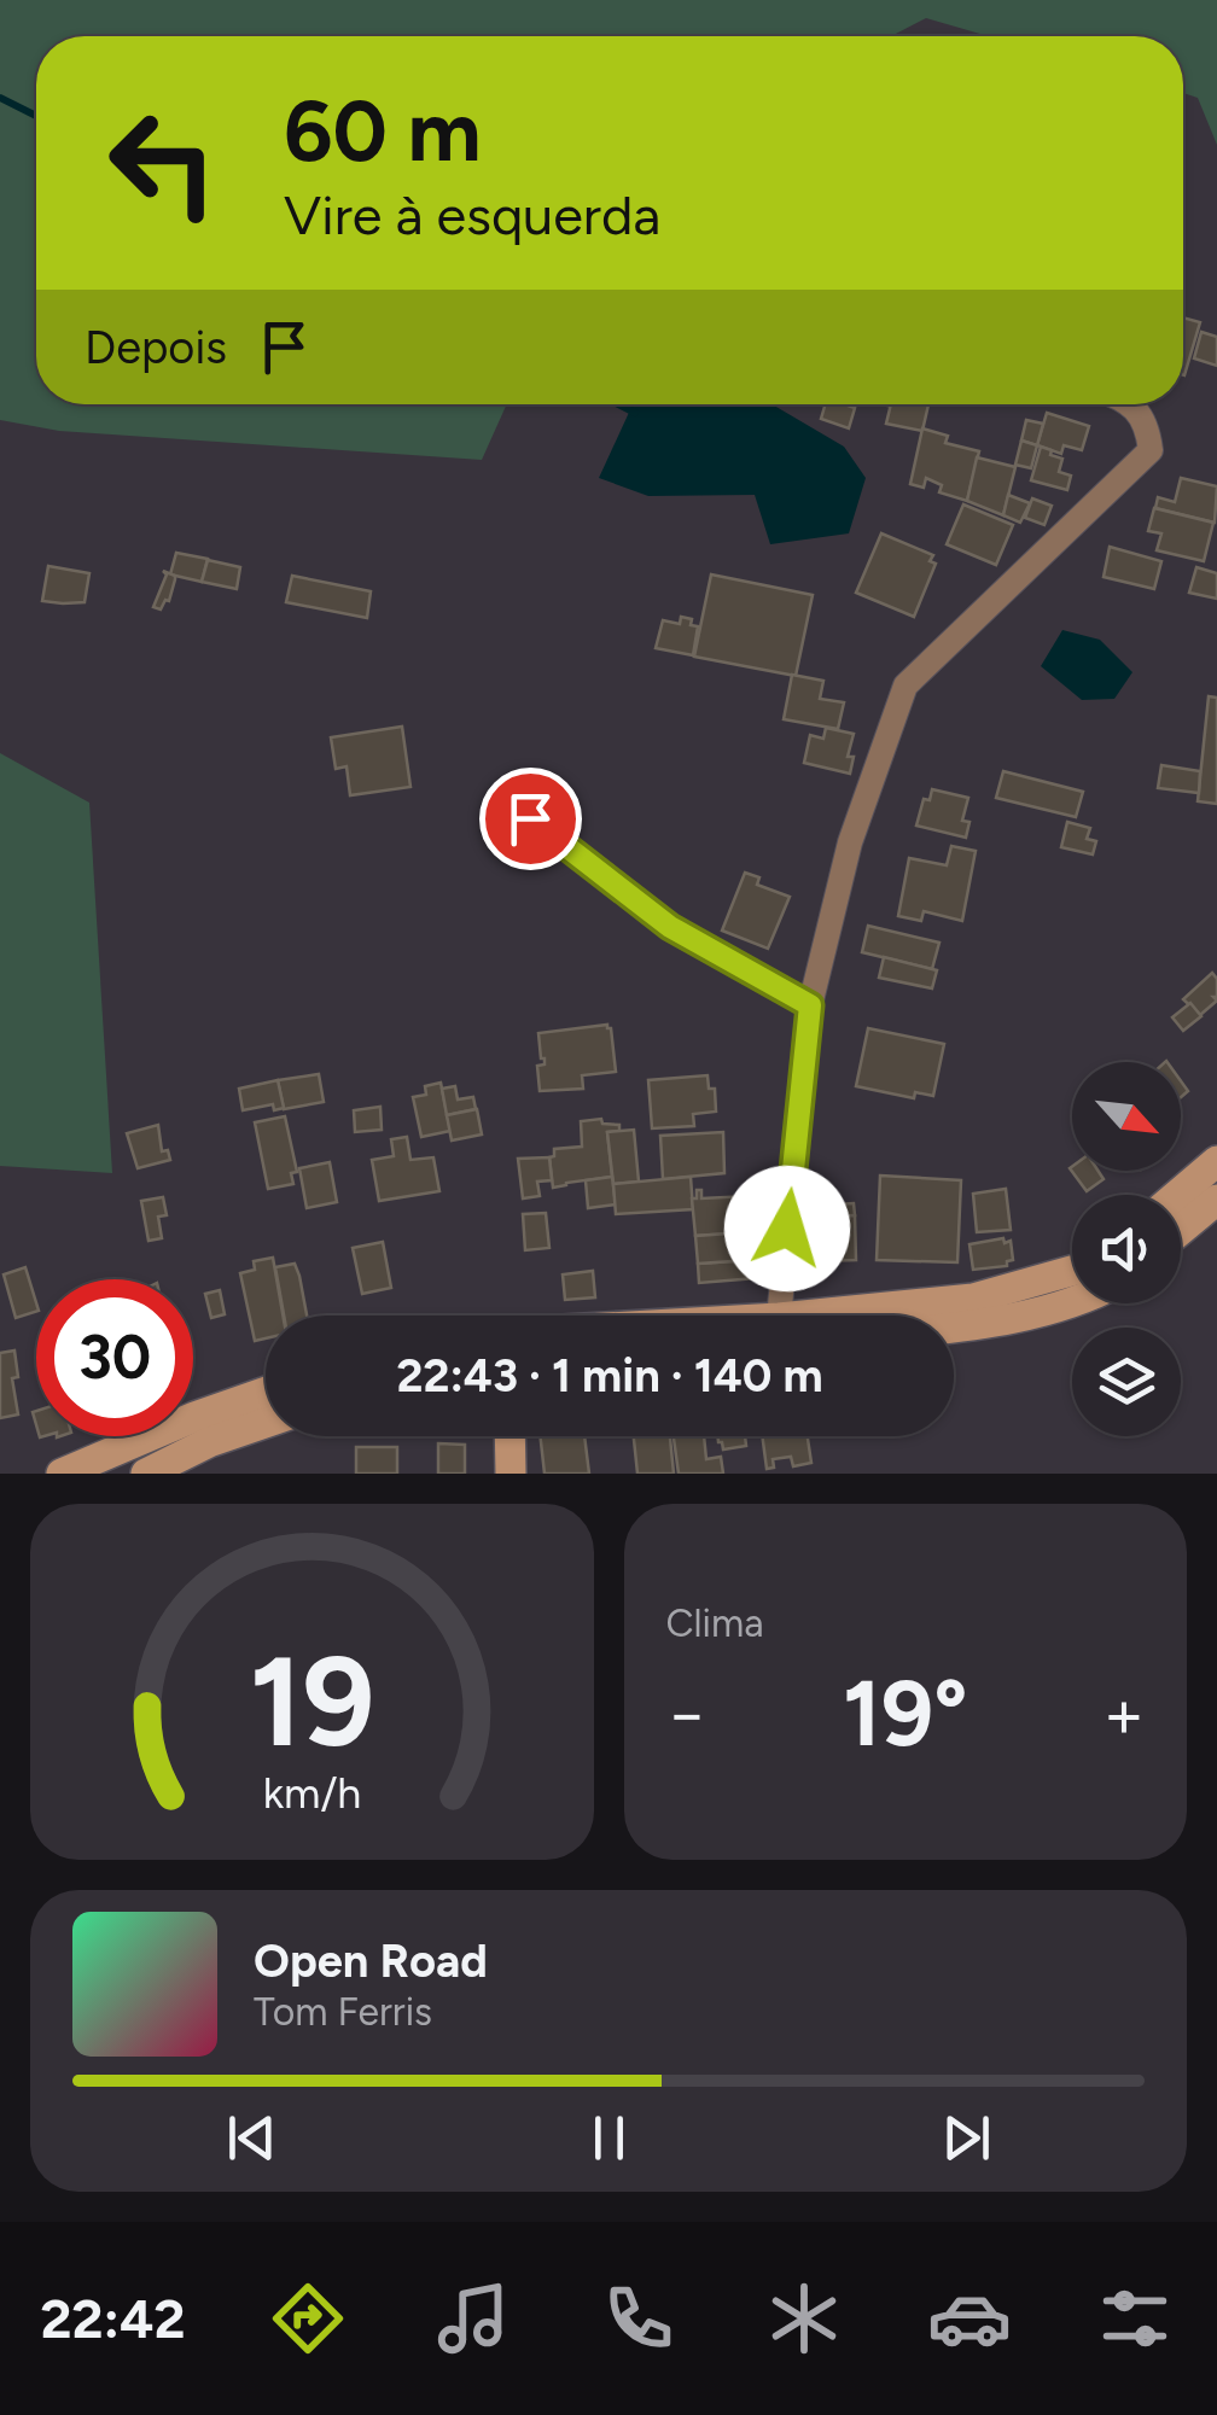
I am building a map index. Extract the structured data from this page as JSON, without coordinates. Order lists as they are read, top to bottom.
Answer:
{
  "north": "bottom right",
  "page": {
    "turn": ["60 m", "Vire à esquerda"],
    "then": "Depois",
    "limit": "30",
    "trip": "22:43 · 1 min · 140 m",
    "tile": "Clima",
    "heat": ["−", "19°", "+"],
    "song": ["Open Road", "Tom Ferris"],
    "tabs": "22:42",
    "gauge": ["19", "km/h"]
  }
}
